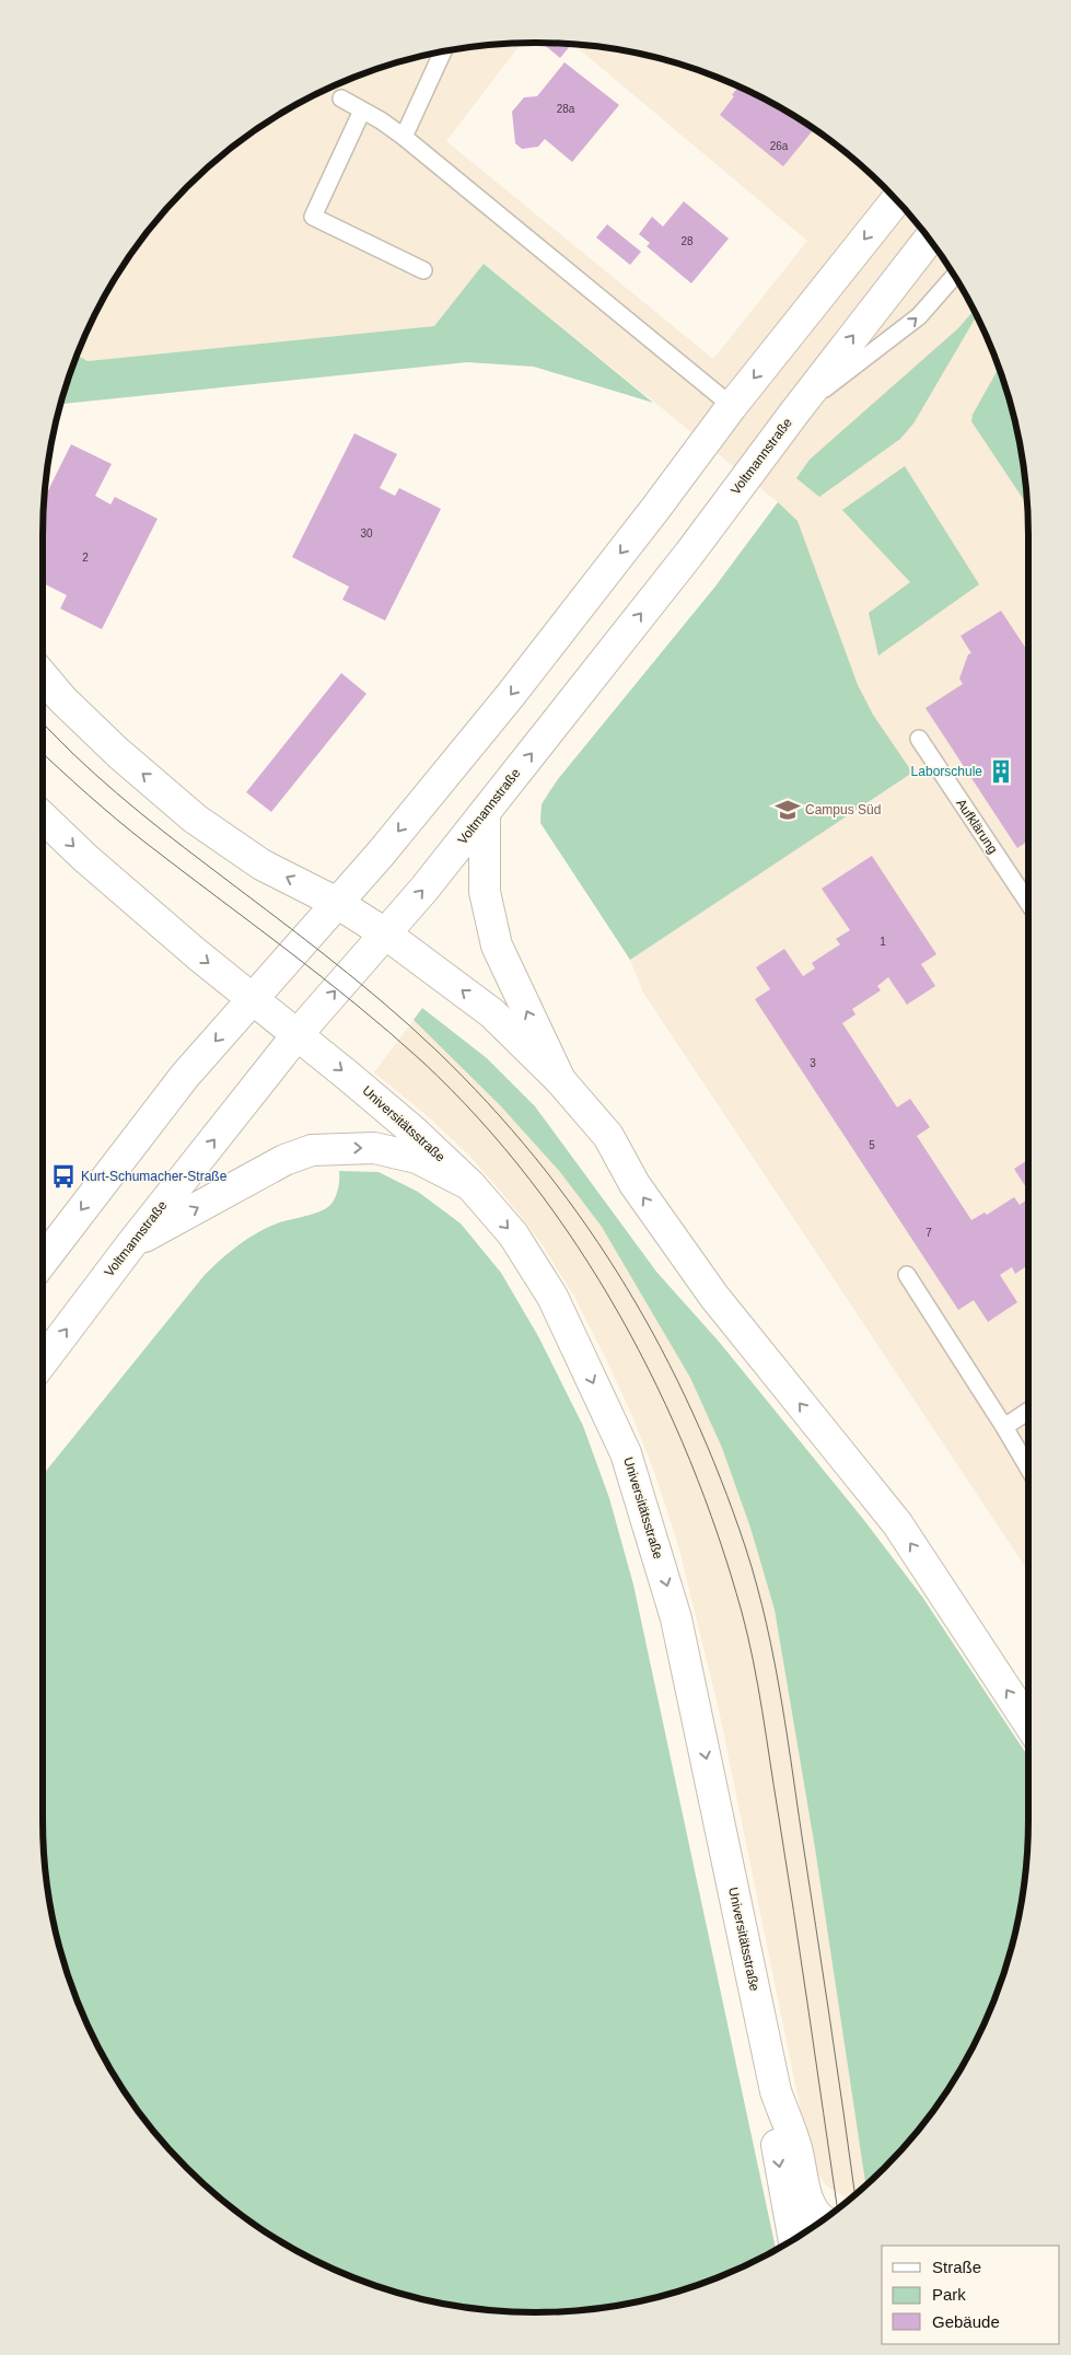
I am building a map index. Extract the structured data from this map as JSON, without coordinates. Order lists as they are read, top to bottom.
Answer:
{
  "streets": {
    "street": ["Voltmannstraße", "Universitätsstraße"],
    "lane": ["Aufklärung"]
  },
  "crossings": [
    ["Voltmannstraße", "Universitätsstraße"]
  ],
  "places": {
    "building": ["Laborschule"],
    "school or university": ["Campus Süd"],
    "bus stop": ["Kurt-Schumacher-Straße"]
  },
  "house_numbers": [
    "28a",
    "26a",
    "28",
    "30",
    "2",
    "1",
    "3",
    "5",
    "7"
  ],
  "legend": ["Straße", "Park", "Gebäude"]
}
